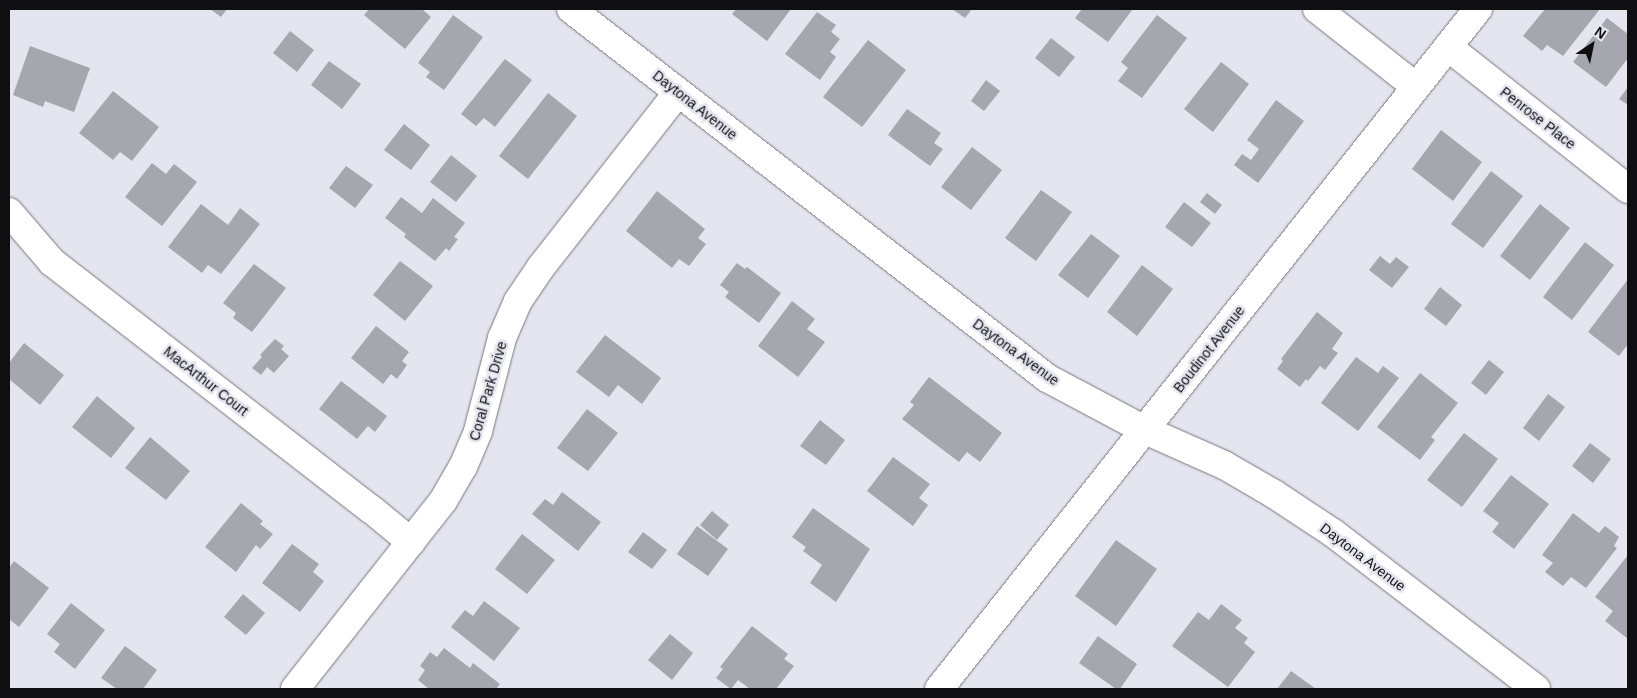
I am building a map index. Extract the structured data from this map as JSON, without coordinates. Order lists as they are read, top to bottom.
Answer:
{
  "streets": {
    "street": [
      "Daytona Avenue",
      "Penrose Place",
      "Boudinot Avenue",
      "MacArthur Court",
      "Coral Park Drive"
    ]
  },
  "crossings": [
    ["Daytona Avenue", "Boudinot Avenue"],
    ["Daytona Avenue", "Coral Park Drive"],
    ["Penrose Place", "Boudinot Avenue"],
    ["MacArthur Court", "Coral Park Drive"]
  ],
  "north": "top right"
}
